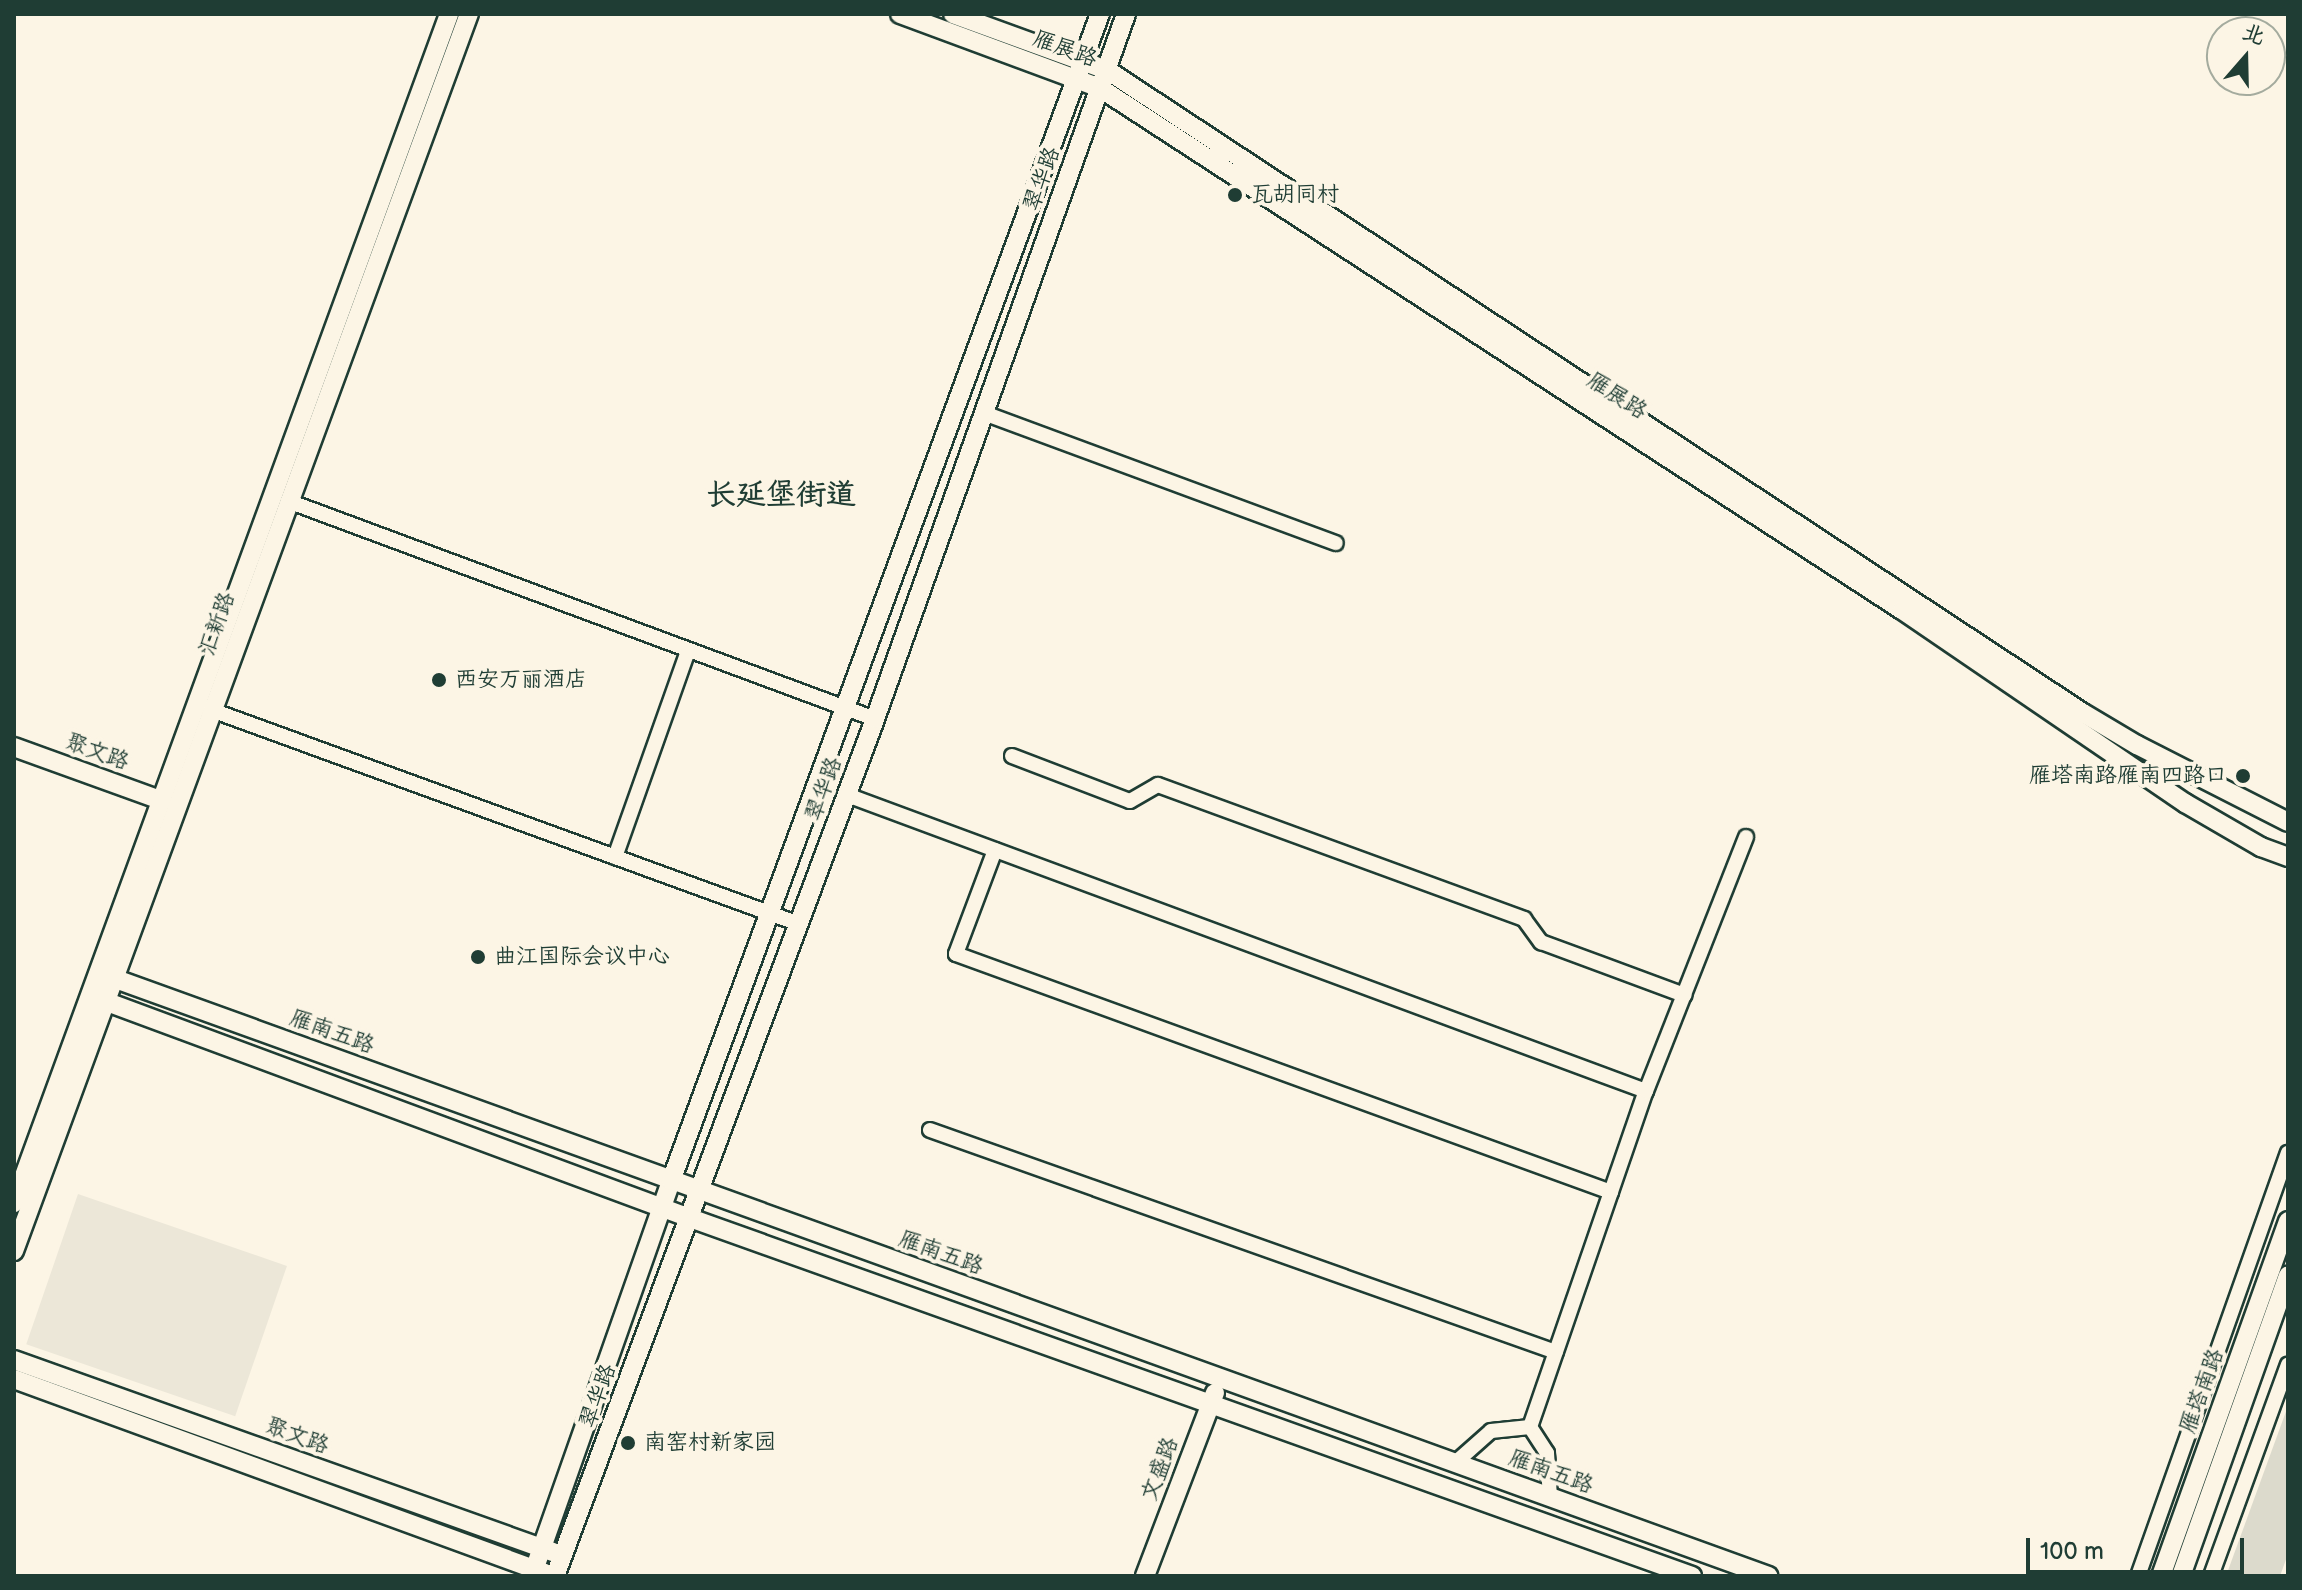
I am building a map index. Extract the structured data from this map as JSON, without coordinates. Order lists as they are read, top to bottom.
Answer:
{
  "streets": {
    "main road": [
      "雁展路",
      "翠华路",
      "汇新路",
      "聚文路",
      "雁南五路",
      "雁塔南路",
      "文盛路"
    ]
  },
  "crossings": [
    ["雁展路", "翠华路"],
    ["翠华路", "聚文路"],
    ["翠华路", "雁南五路"],
    ["汇新路", "聚文路"],
    ["汇新路", "雁南五路"],
    ["雁南五路", "文盛路"]
  ],
  "districts": ["长延堡街道"],
  "places": [
    "瓦胡同村",
    "西安万丽酒店",
    "雁塔南路雁南四路口",
    "曲江国际会议中心",
    "南窑村新家园"
  ],
  "scale_bar": "100 m",
  "north": "top"
}
